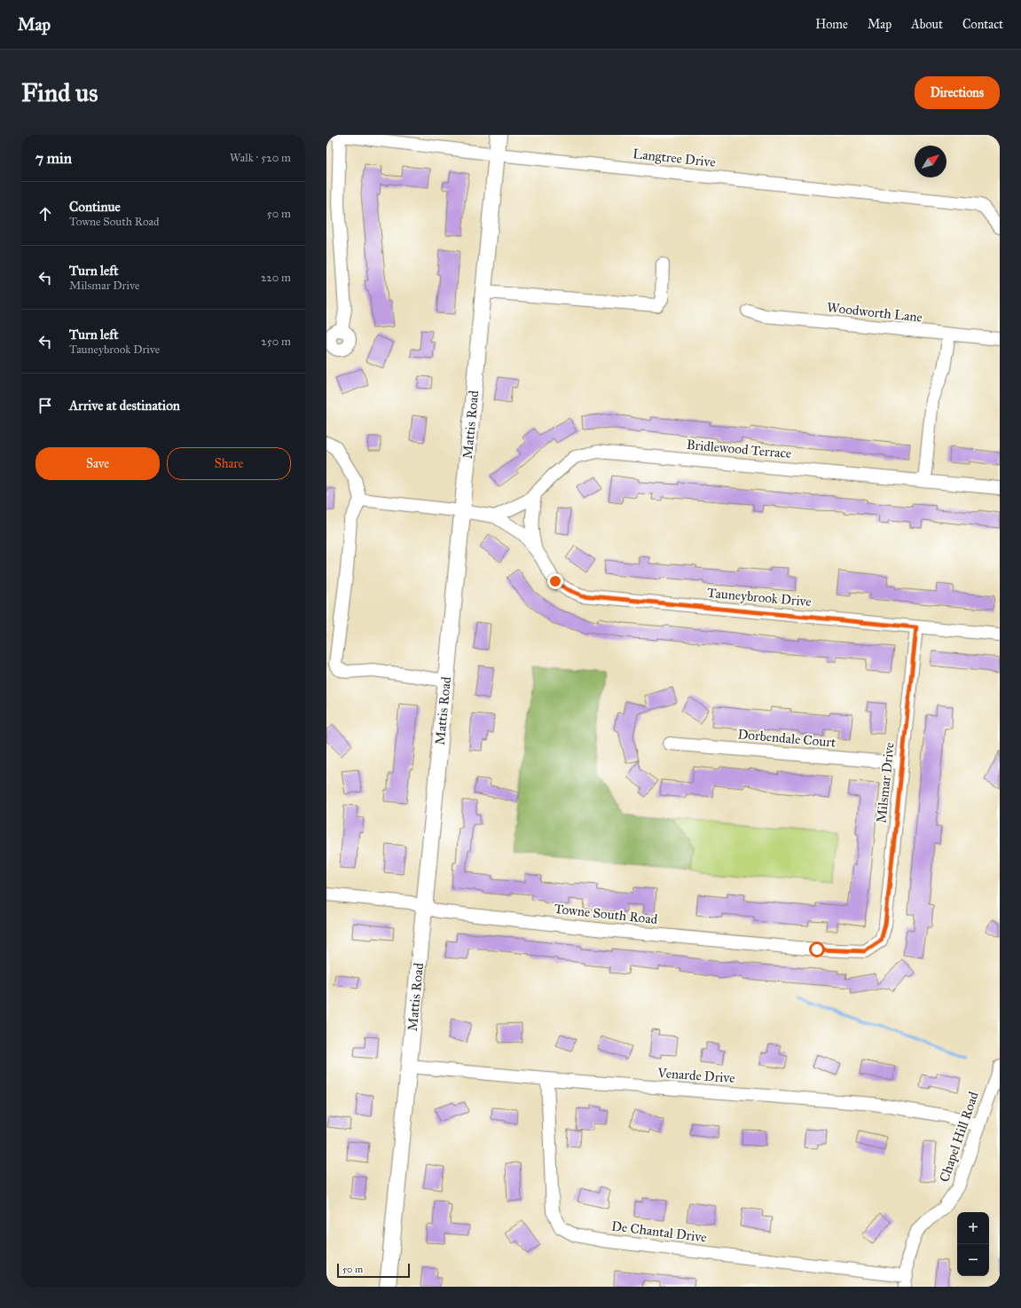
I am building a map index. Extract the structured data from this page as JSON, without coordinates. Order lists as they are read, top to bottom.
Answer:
{
  "streets": {
    "main road": ["Mattis Road"],
    "street": [
      "Langtree Drive",
      "Woodworth Lane",
      "Bridlewood Terrace",
      "Tauneybrook Drive",
      "Dorbendale Court",
      "Milsmar Drive",
      "Towne South Road",
      "Venarde Drive",
      "Chapel Hill Road",
      "De Chantal Drive"
    ]
  },
  "crossings": [
    ["Langtree Drive", "Mattis Road"],
    ["Mattis Road", "Tauneybrook Drive"],
    ["Mattis Road", "Towne South Road"],
    ["Mattis Road", "Venarde Drive"],
    ["Bridlewood Terrace", "Tauneybrook Drive"],
    ["Tauneybrook Drive", "Milsmar Drive"],
    ["Dorbendale Court", "Milsmar Drive"],
    ["Milsmar Drive", "Towne South Road"],
    ["Venarde Drive", "Chapel Hill Road"],
    ["Venarde Drive", "De Chantal Drive"],
    ["Chapel Hill Road", "De Chantal Drive"]
  ],
  "scale_bar": "50 m",
  "north": "top right",
  "page": {
    "header": "Map",
    "nav": [
      "Home",
      "Map",
      "About",
      "Contact"
    ],
    "buttons": [
      "Directions",
      ["Save", "Share"]
    ],
    "title": "Find us",
    "heading": ["7 min", "Walk · 520 m"],
    "list": [
      ["Continue", "Towne South Road", "50 m"],
      ["Turn left", "Milsmar Drive", "220 m"],
      ["Turn left", "Tauneybrook Drive", "250 m"],
      "Arrive at destination"
    ],
    "map_buttons": ["+", "−"],
    "scale": "50 m"
  }
}
